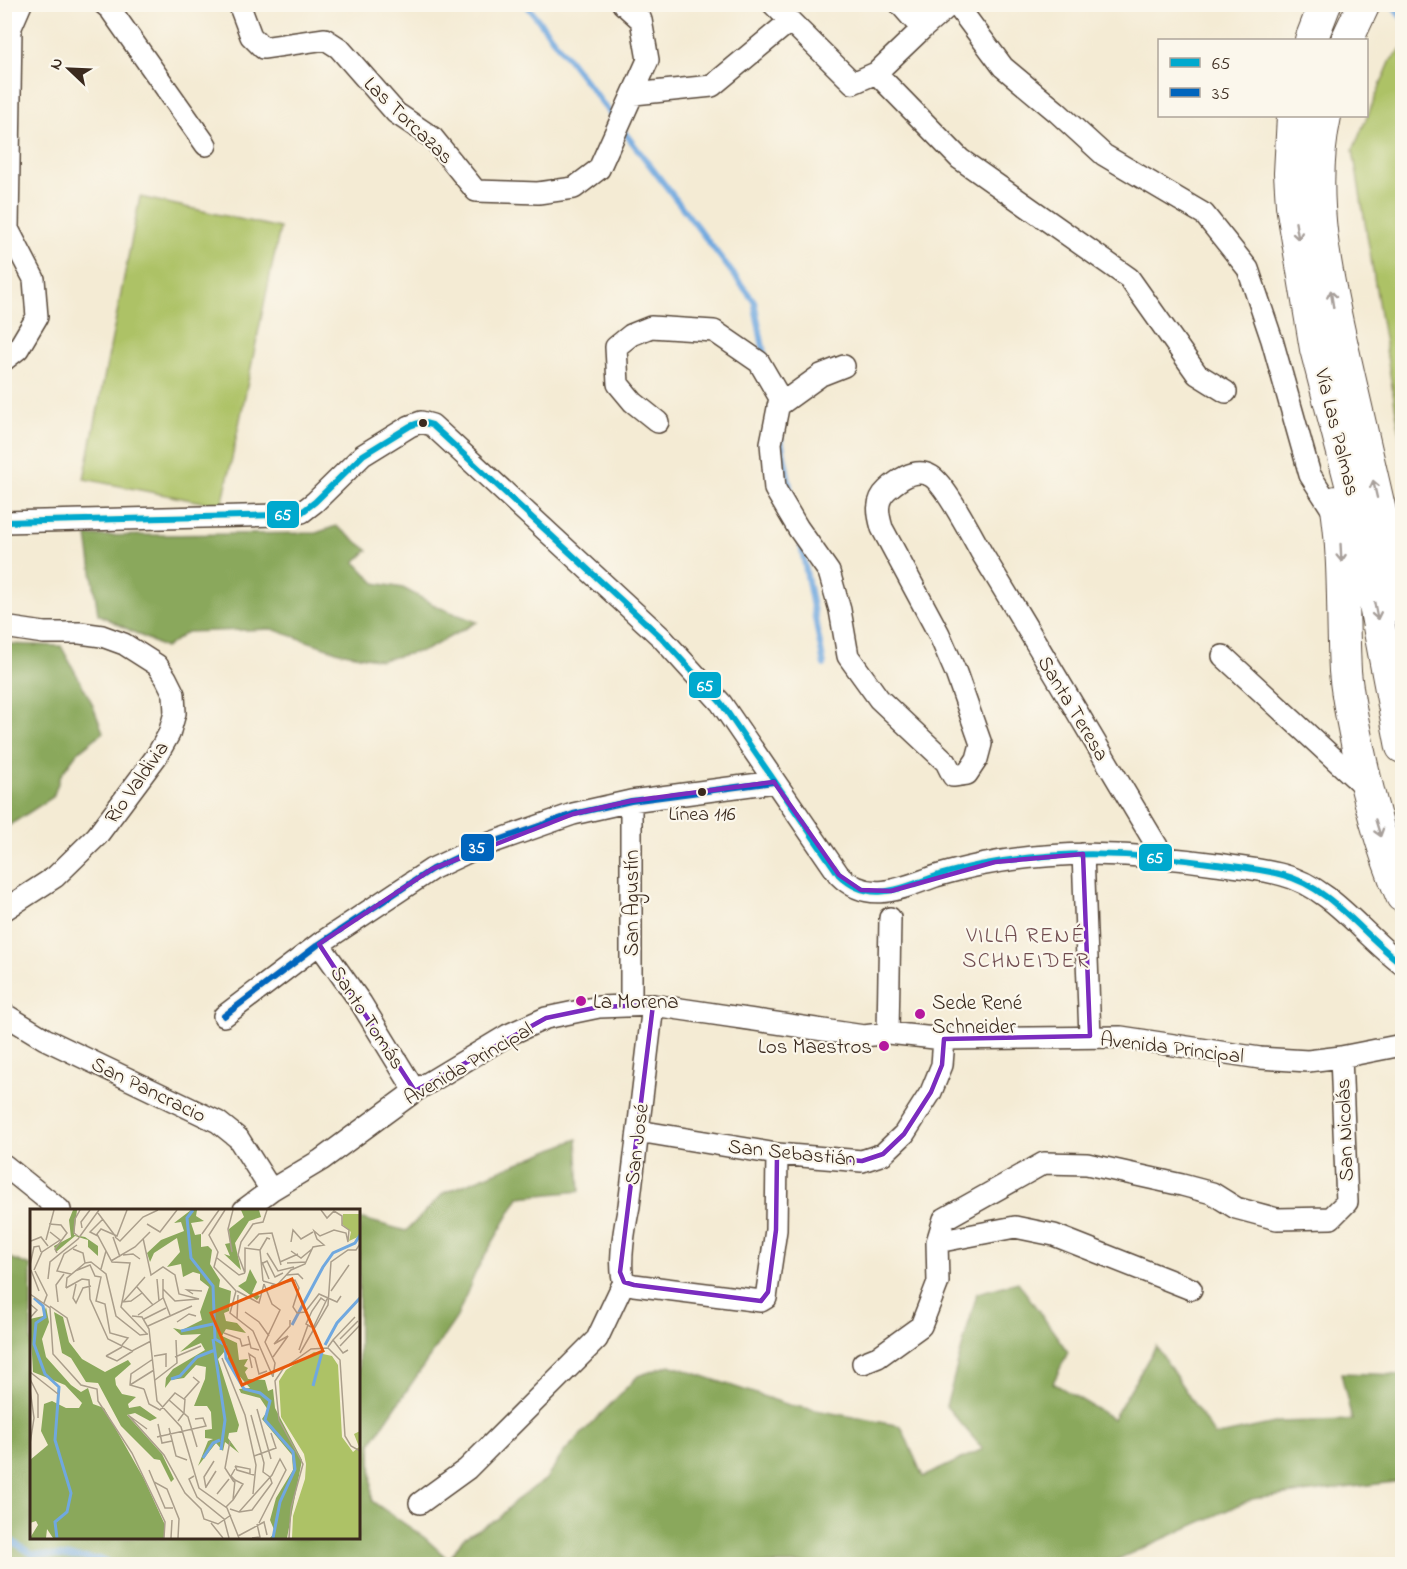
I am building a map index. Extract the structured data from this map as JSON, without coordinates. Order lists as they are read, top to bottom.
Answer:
{
  "streets": {
    "highway": ["Vía Las Palmas"],
    "street": [
      "Las Torcazas",
      "Santa Teresa",
      "Río Valdivia",
      "San Agustín",
      "Santo Tomás",
      "Avenida Principal",
      "San Pancracio",
      "San Nicolás",
      "San José",
      "San Sebastián"
    ]
  },
  "crossings": [
    ["San Agustín", "Avenida Principal"],
    ["Santo Tomás", "Avenida Principal"],
    ["Avenida Principal", "San Pancracio"],
    ["Avenida Principal", "San Nicolás"],
    ["Avenida Principal", "San José"],
    ["Avenida Principal", "San Sebastián"],
    ["San José", "San Sebastián"]
  ],
  "districts": ["VILLA RENÉ SCHNEIDER"],
  "places": [
    "Línea 116",
    "La Morena",
    "Sede René Schneider",
    "Los Maestros"
  ],
  "lines": ["transit line 65", "transit line 35"],
  "legend": ["65", "35"],
  "north": "top left"
}
